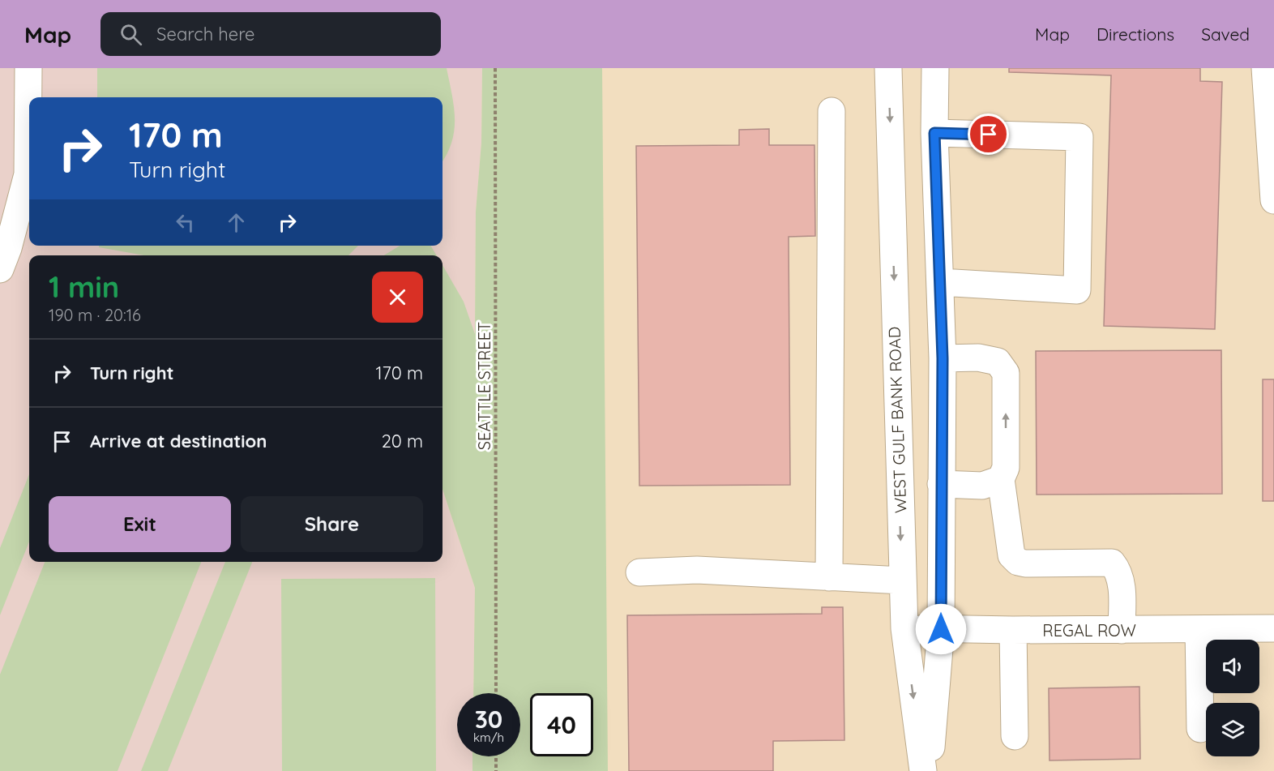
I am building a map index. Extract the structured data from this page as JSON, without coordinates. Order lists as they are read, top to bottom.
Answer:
{
  "streets": {
    "street": ["WEST GULF BANK ROAD", "REGAL ROW"],
    "path": ["SEATTLE STREET"]
  },
  "crossings": [
    ["WEST GULF BANK ROAD", "REGAL ROW"]
  ],
  "page": {
    "header": "Map",
    "search": "Search here",
    "nav": ["Map", "Directions", "Saved"],
    "turn": ["170 m", "Turn right"],
    "heading": ["1 min", "190 m · 20:16"],
    "list": [
      {
        "name": "Turn right",
        "value": "170 m"
      },
      {
        "name": "Arrive at destination",
        "value": "20 m"
      }
    ],
    "buttons": ["Exit", "Share"],
    "speed": "30 km/h",
    "limit": "40"
  }
}
